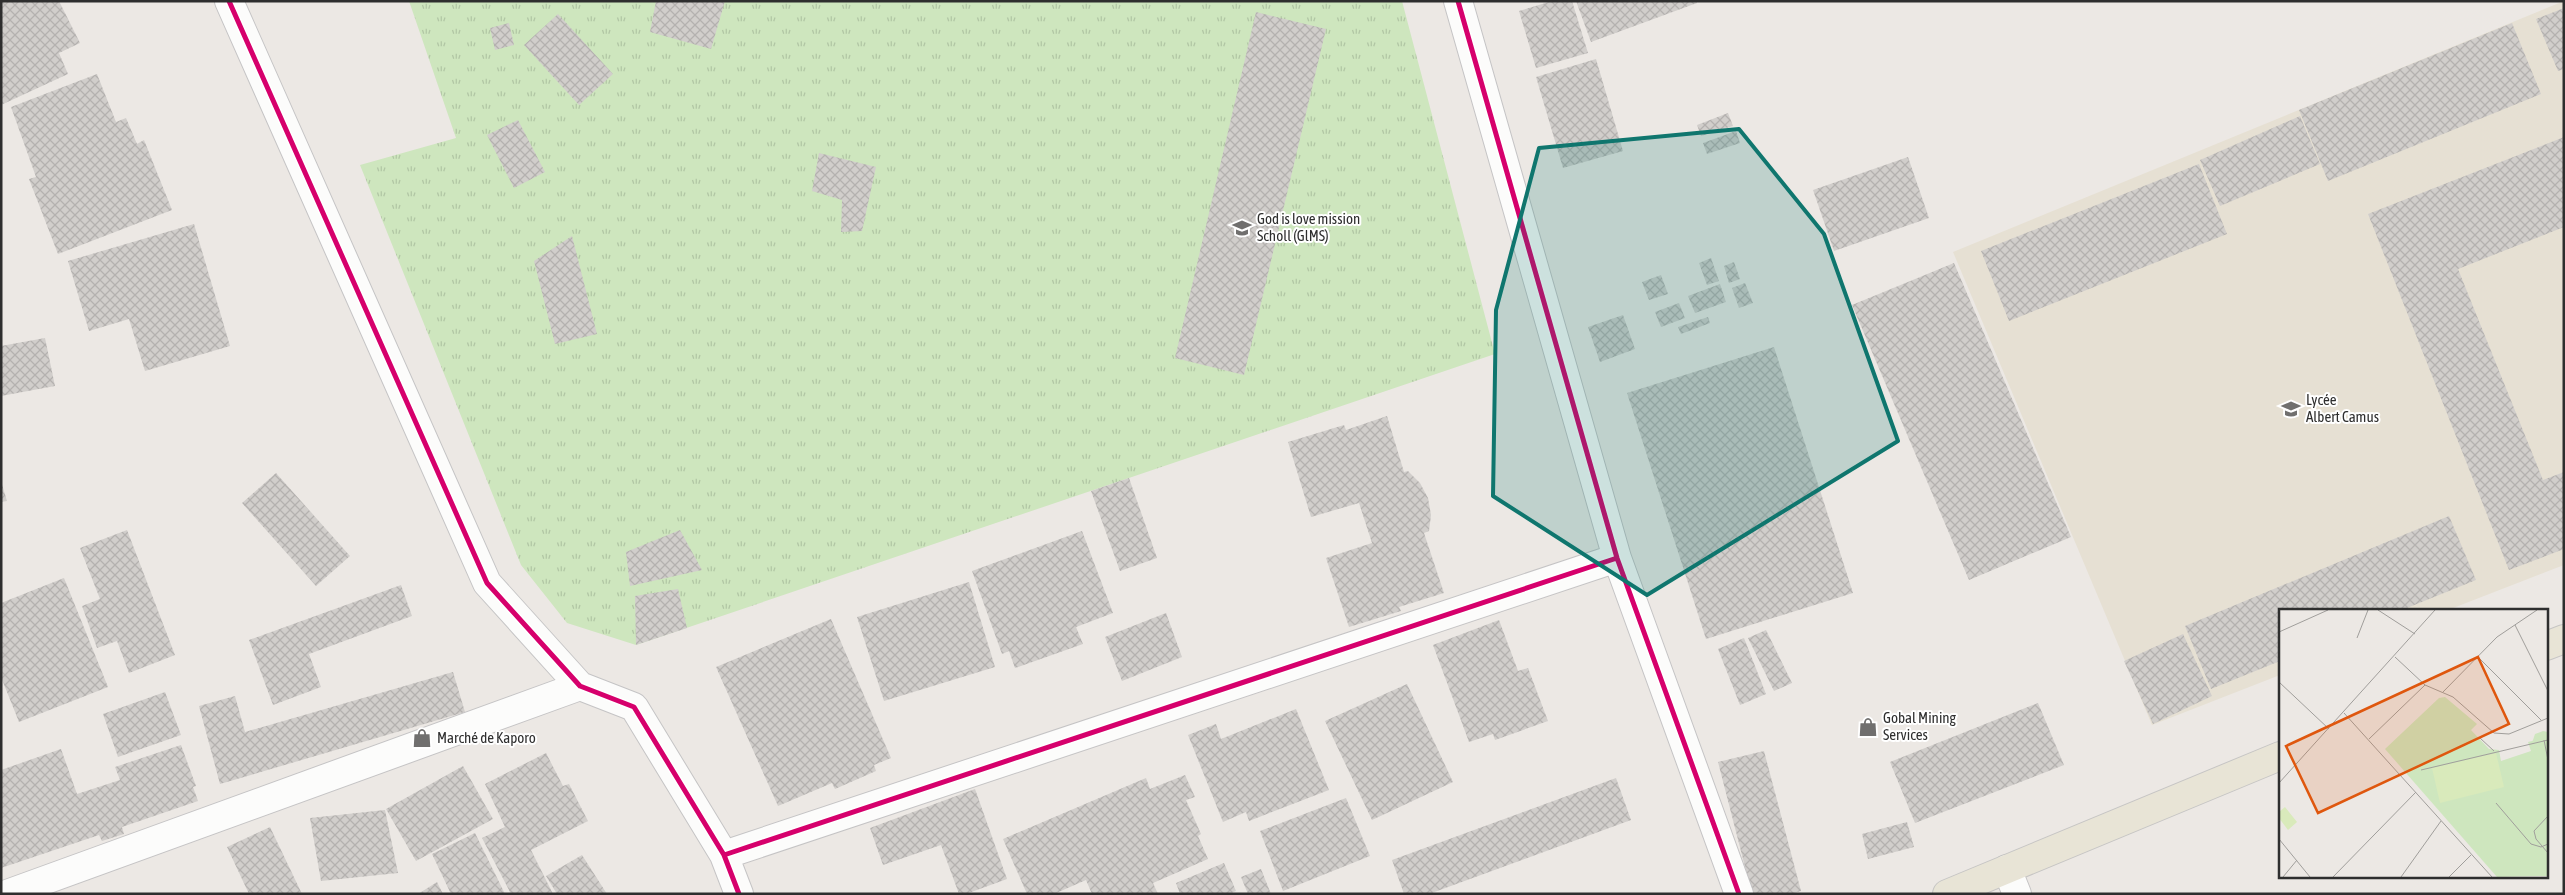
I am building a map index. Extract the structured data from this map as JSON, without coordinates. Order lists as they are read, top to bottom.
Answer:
{
  "places": {
    "school or university": ["God is love mission Scholl (GlMS)", "Lycée Albert Camus"],
    "shop": ["Gobal Mining Services", "Marché de Kaporo"]
  }
}
